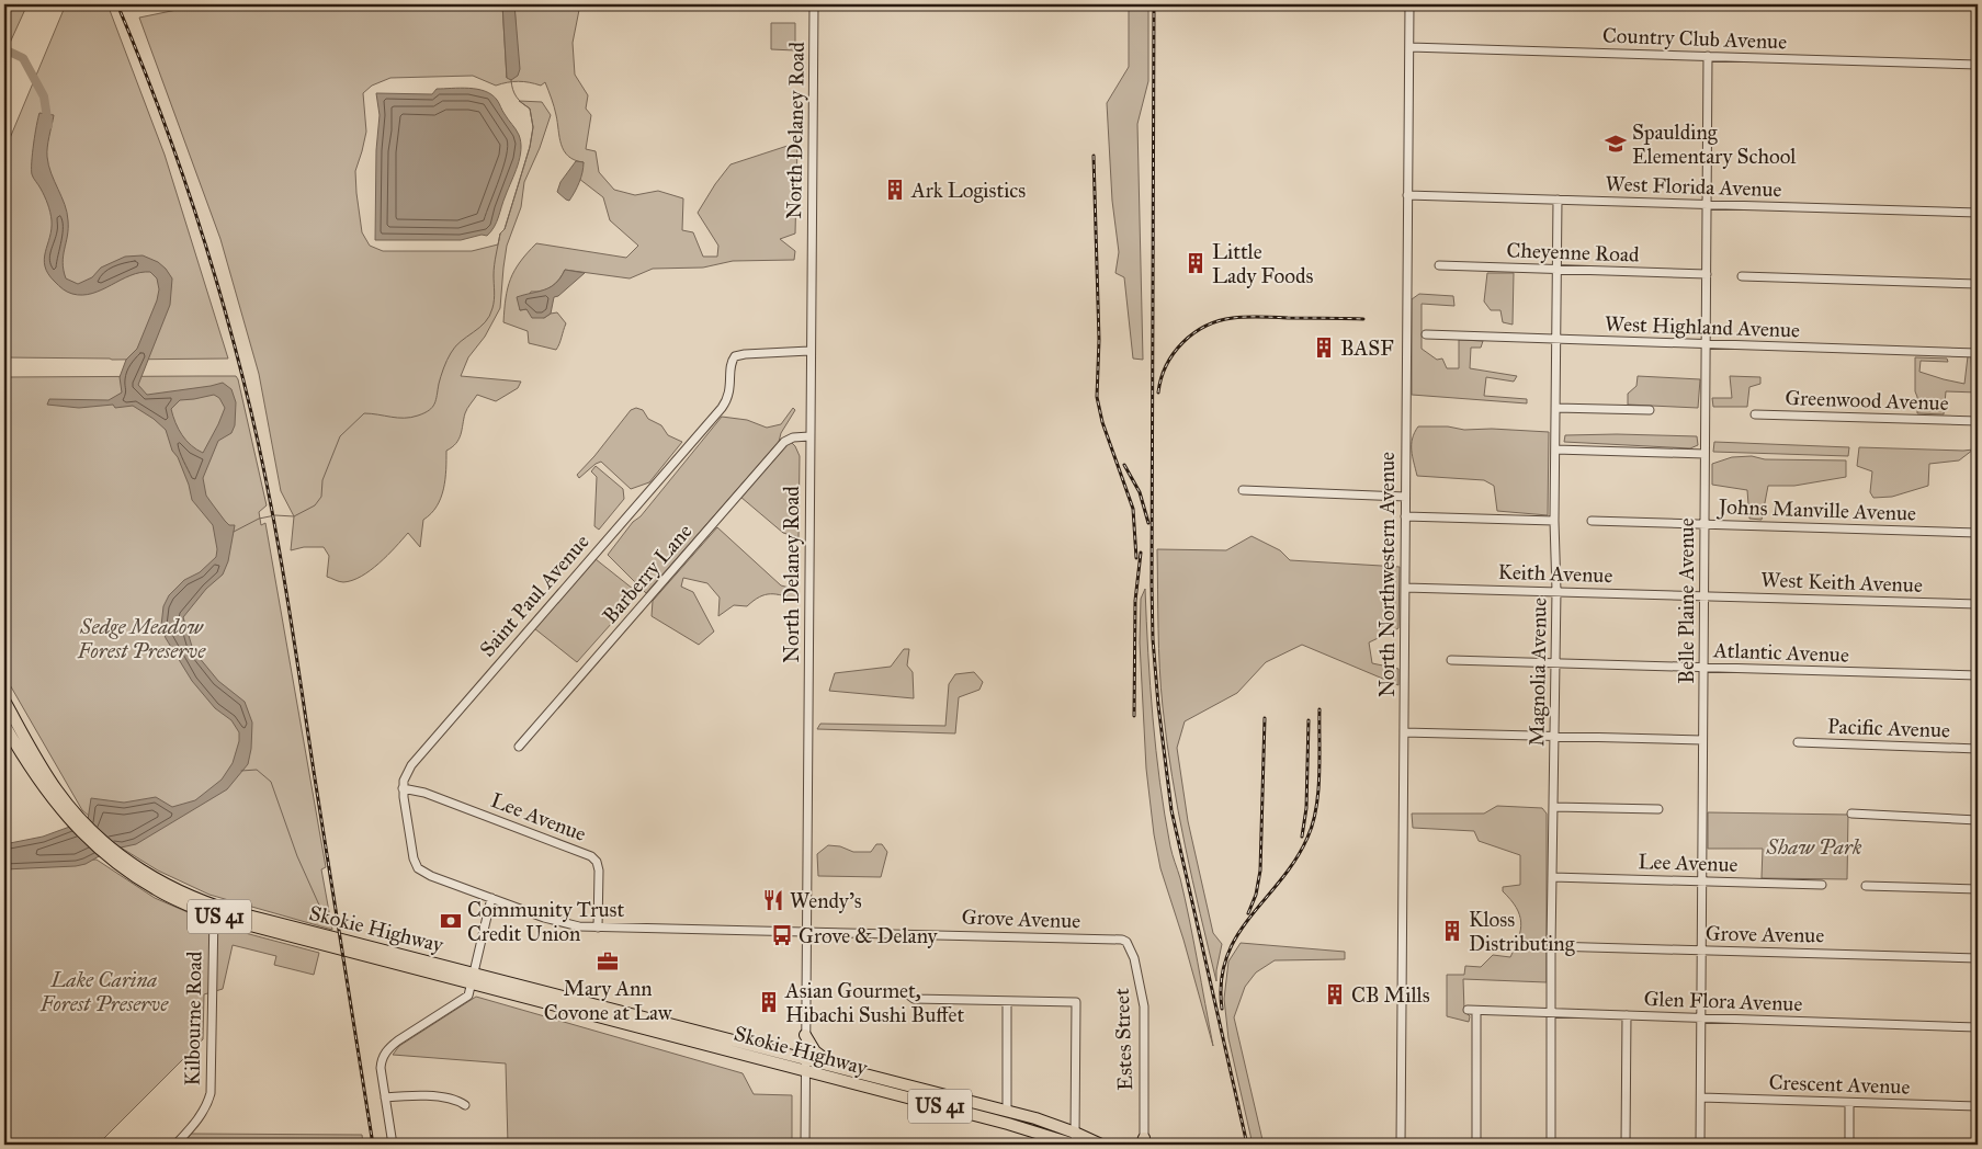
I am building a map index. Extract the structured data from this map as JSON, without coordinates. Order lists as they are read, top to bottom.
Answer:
{
  "streets": {
    "highway": ["US 41", "Skokie Highway"],
    "street": [
      "Country Club Avenue",
      "North Delaney Road",
      "West Florida Avenue",
      "Cheyenne Road",
      "West Highland Avenue",
      "Greenwood Avenue",
      "Johns Manville Avenue",
      "Barberry Lane",
      "Keith Avenue",
      "North Northwestern Avenue",
      "West Keith Avenue",
      "Saint Paul Avenue",
      "Belle Plaine Avenue",
      "Atlantic Avenue",
      "Magnolia Avenue",
      "Pacific Avenue",
      "Lee Avenue",
      "Grove Avenue",
      "Glen Flora Avenue",
      "Kilbourne Road",
      "Estes Street",
      "Crescent Avenue"
    ]
  },
  "crossings": [
    ["Country Club Avenue", "North Northwestern Avenue"],
    ["Country Club Avenue", "Belle Plaine Avenue"],
    ["North Delaney Road", "Barberry Lane"],
    ["North Delaney Road", "Saint Paul Avenue"],
    ["North Delaney Road", "Grove Avenue"],
    ["North Delaney Road", "Skokie Highway"],
    ["West Florida Avenue", "North Northwestern Avenue"],
    ["West Florida Avenue", "Belle Plaine Avenue"],
    ["West Florida Avenue", "Magnolia Avenue"],
    ["Cheyenne Road", "Belle Plaine Avenue"],
    ["Cheyenne Road", "Magnolia Avenue"],
    ["West Highland Avenue", "Belle Plaine Avenue"],
    ["West Highland Avenue", "Magnolia Avenue"],
    ["Johns Manville Avenue", "Belle Plaine Avenue"],
    ["Keith Avenue", "North Northwestern Avenue"],
    ["Keith Avenue", "West Keith Avenue"],
    ["Keith Avenue", "Belle Plaine Avenue"],
    ["Keith Avenue", "Magnolia Avenue"],
    ["West Keith Avenue", "Belle Plaine Avenue"],
    ["Saint Paul Avenue", "Lee Avenue"],
    ["Belle Plaine Avenue", "Atlantic Avenue"],
    ["Belle Plaine Avenue", "Lee Avenue"],
    ["Belle Plaine Avenue", "Grove Avenue"],
    ["Belle Plaine Avenue", "Glen Flora Avenue"],
    ["Belle Plaine Avenue", "Crescent Avenue"],
    ["Atlantic Avenue", "Magnolia Avenue"],
    ["Magnolia Avenue", "Lee Avenue"],
    ["Magnolia Avenue", "Grove Avenue"],
    ["Magnolia Avenue", "Glen Flora Avenue"],
    ["Lee Avenue", "Grove Avenue"],
    ["US 41", "Skokie Highway"],
    ["Grove Avenue", "Estes Street"],
    ["Skokie Highway", "Kilbourne Road"]
  ],
  "parks": ["Sedge Meadow Forest Preserve", "Shaw Park", "Lake Carina Forest Preserve"],
  "places": {
    "school or university": ["Spaulding Elementary School"],
    "building": [
      "Ark Logistics",
      "Little Lady Foods",
      "BASF",
      "Kloss Distributing",
      "CB Mills",
      "Asian Gourmet, Hibachi Sushi Buffet"
    ],
    "restaurant": ["Wendy's"],
    "bank": ["Community Trust Credit Union"],
    "bus stop": ["Grove & Delany"],
    "office": ["Mary Ann Covone at Law"]
  }
}
